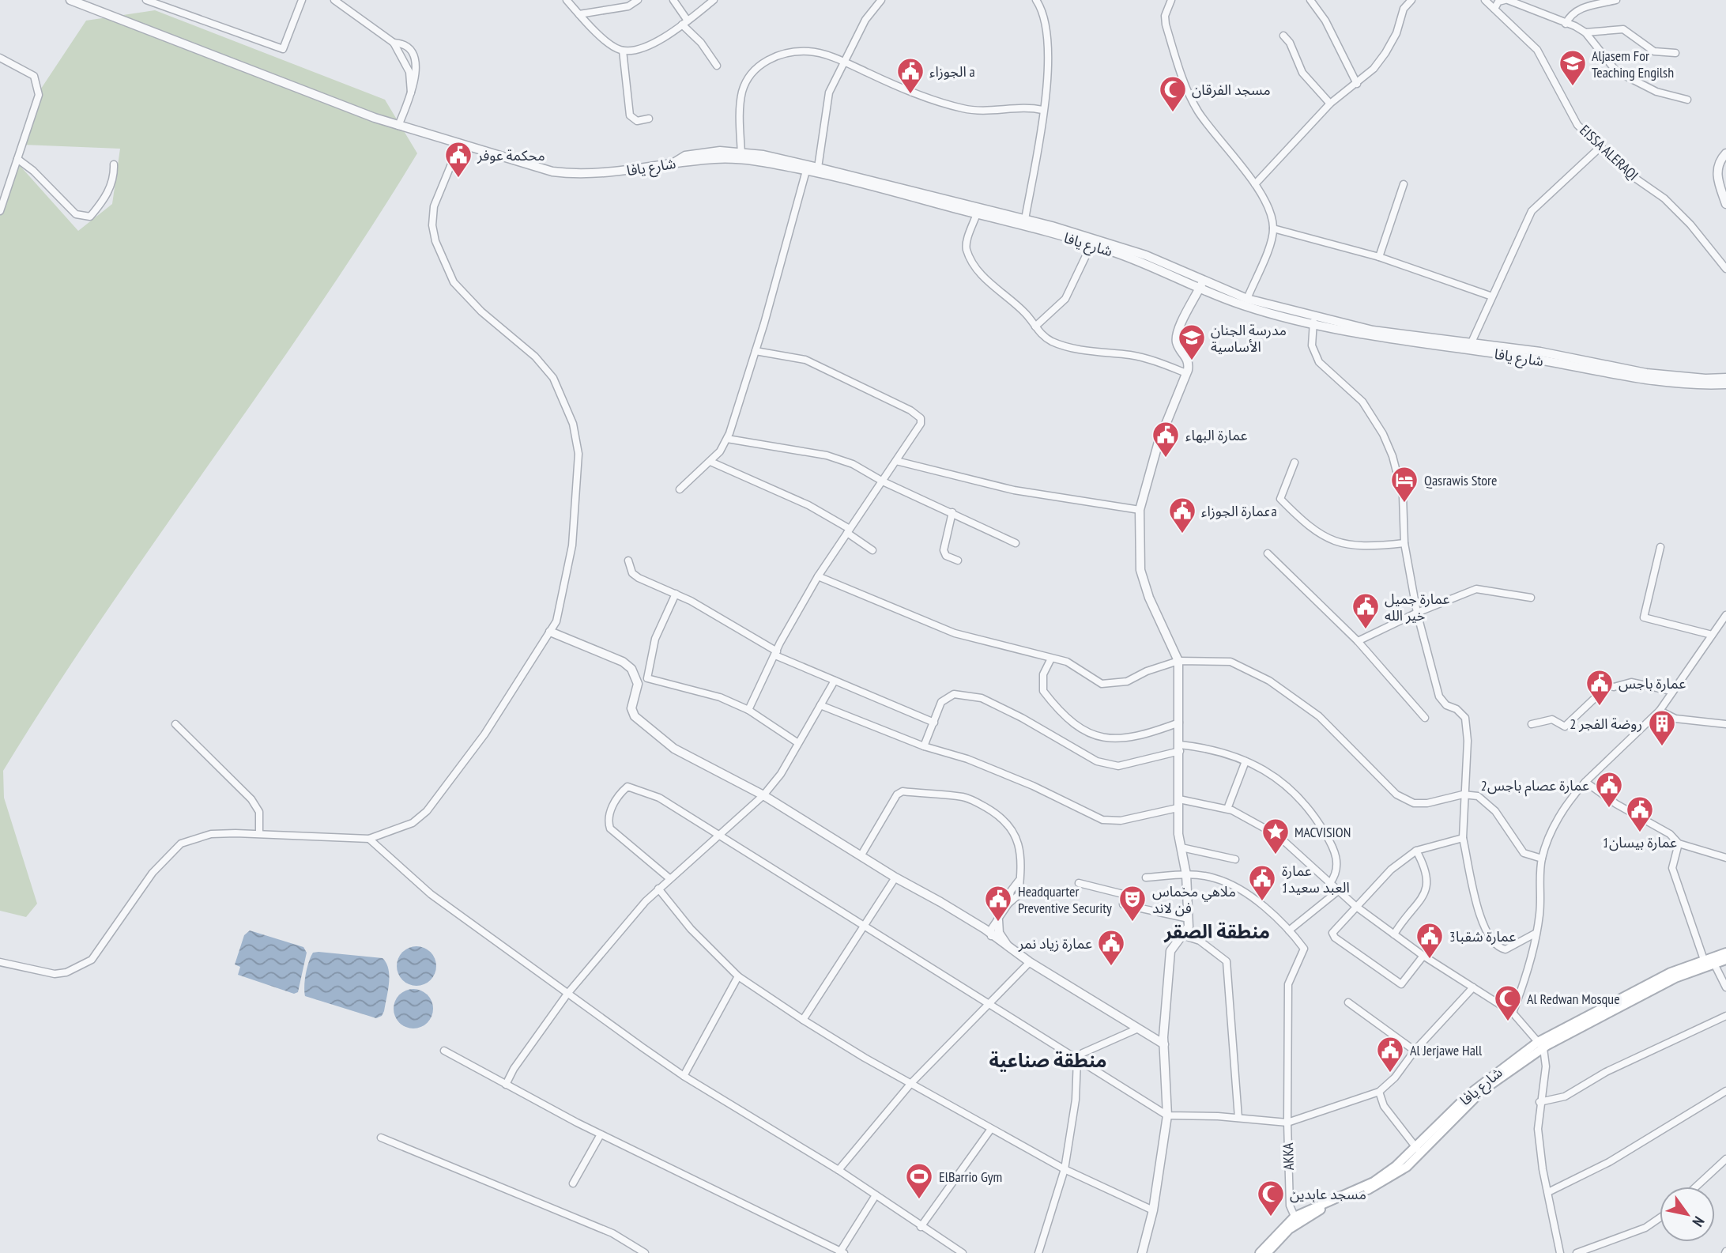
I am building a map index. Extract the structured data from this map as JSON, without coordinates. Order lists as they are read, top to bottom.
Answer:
{
  "streets": {
    "main road": ["شارع يافا"],
    "street": ["EISSA ALERAQI", "AKKA"]
  },
  "crossings": [
    ["شارع يافا", "AKKA"]
  ],
  "districts": ["منطقة الصقر", "منطقة صناعية"],
  "places": {
    "school or university": ["Aljasem For Teaching Engilsh", "مدرسة الجنان الأساسية"],
    "public building": [
      "الجوزاء a",
      "محكمة عوفر",
      "عمارة البهاء",
      "عمارة الجوزاءa",
      "عمارة جميل خير الله",
      "عمارة باجس",
      "عمارة عصام باجس2",
      "عمارة بيسان1",
      "عمارة العبد سعيد1",
      "Headquarter Preventive Security",
      "عمارة شقبا3",
      "عمارة زياد نمر",
      "Al Jerjawe Hall"
    ],
    "mosque": ["مسجد الفرقان", "Al Redwan Mosque", "مسجد عابدين"],
    "hotel": ["Qasrawis Store"],
    "building": ["روضة الفجر 2"],
    "place": ["MACVISION"],
    "theatre": ["ملاهي مخماس فن لاند"],
    "sports": ["ElBarrio Gym"]
  },
  "north": "bottom right"
}
